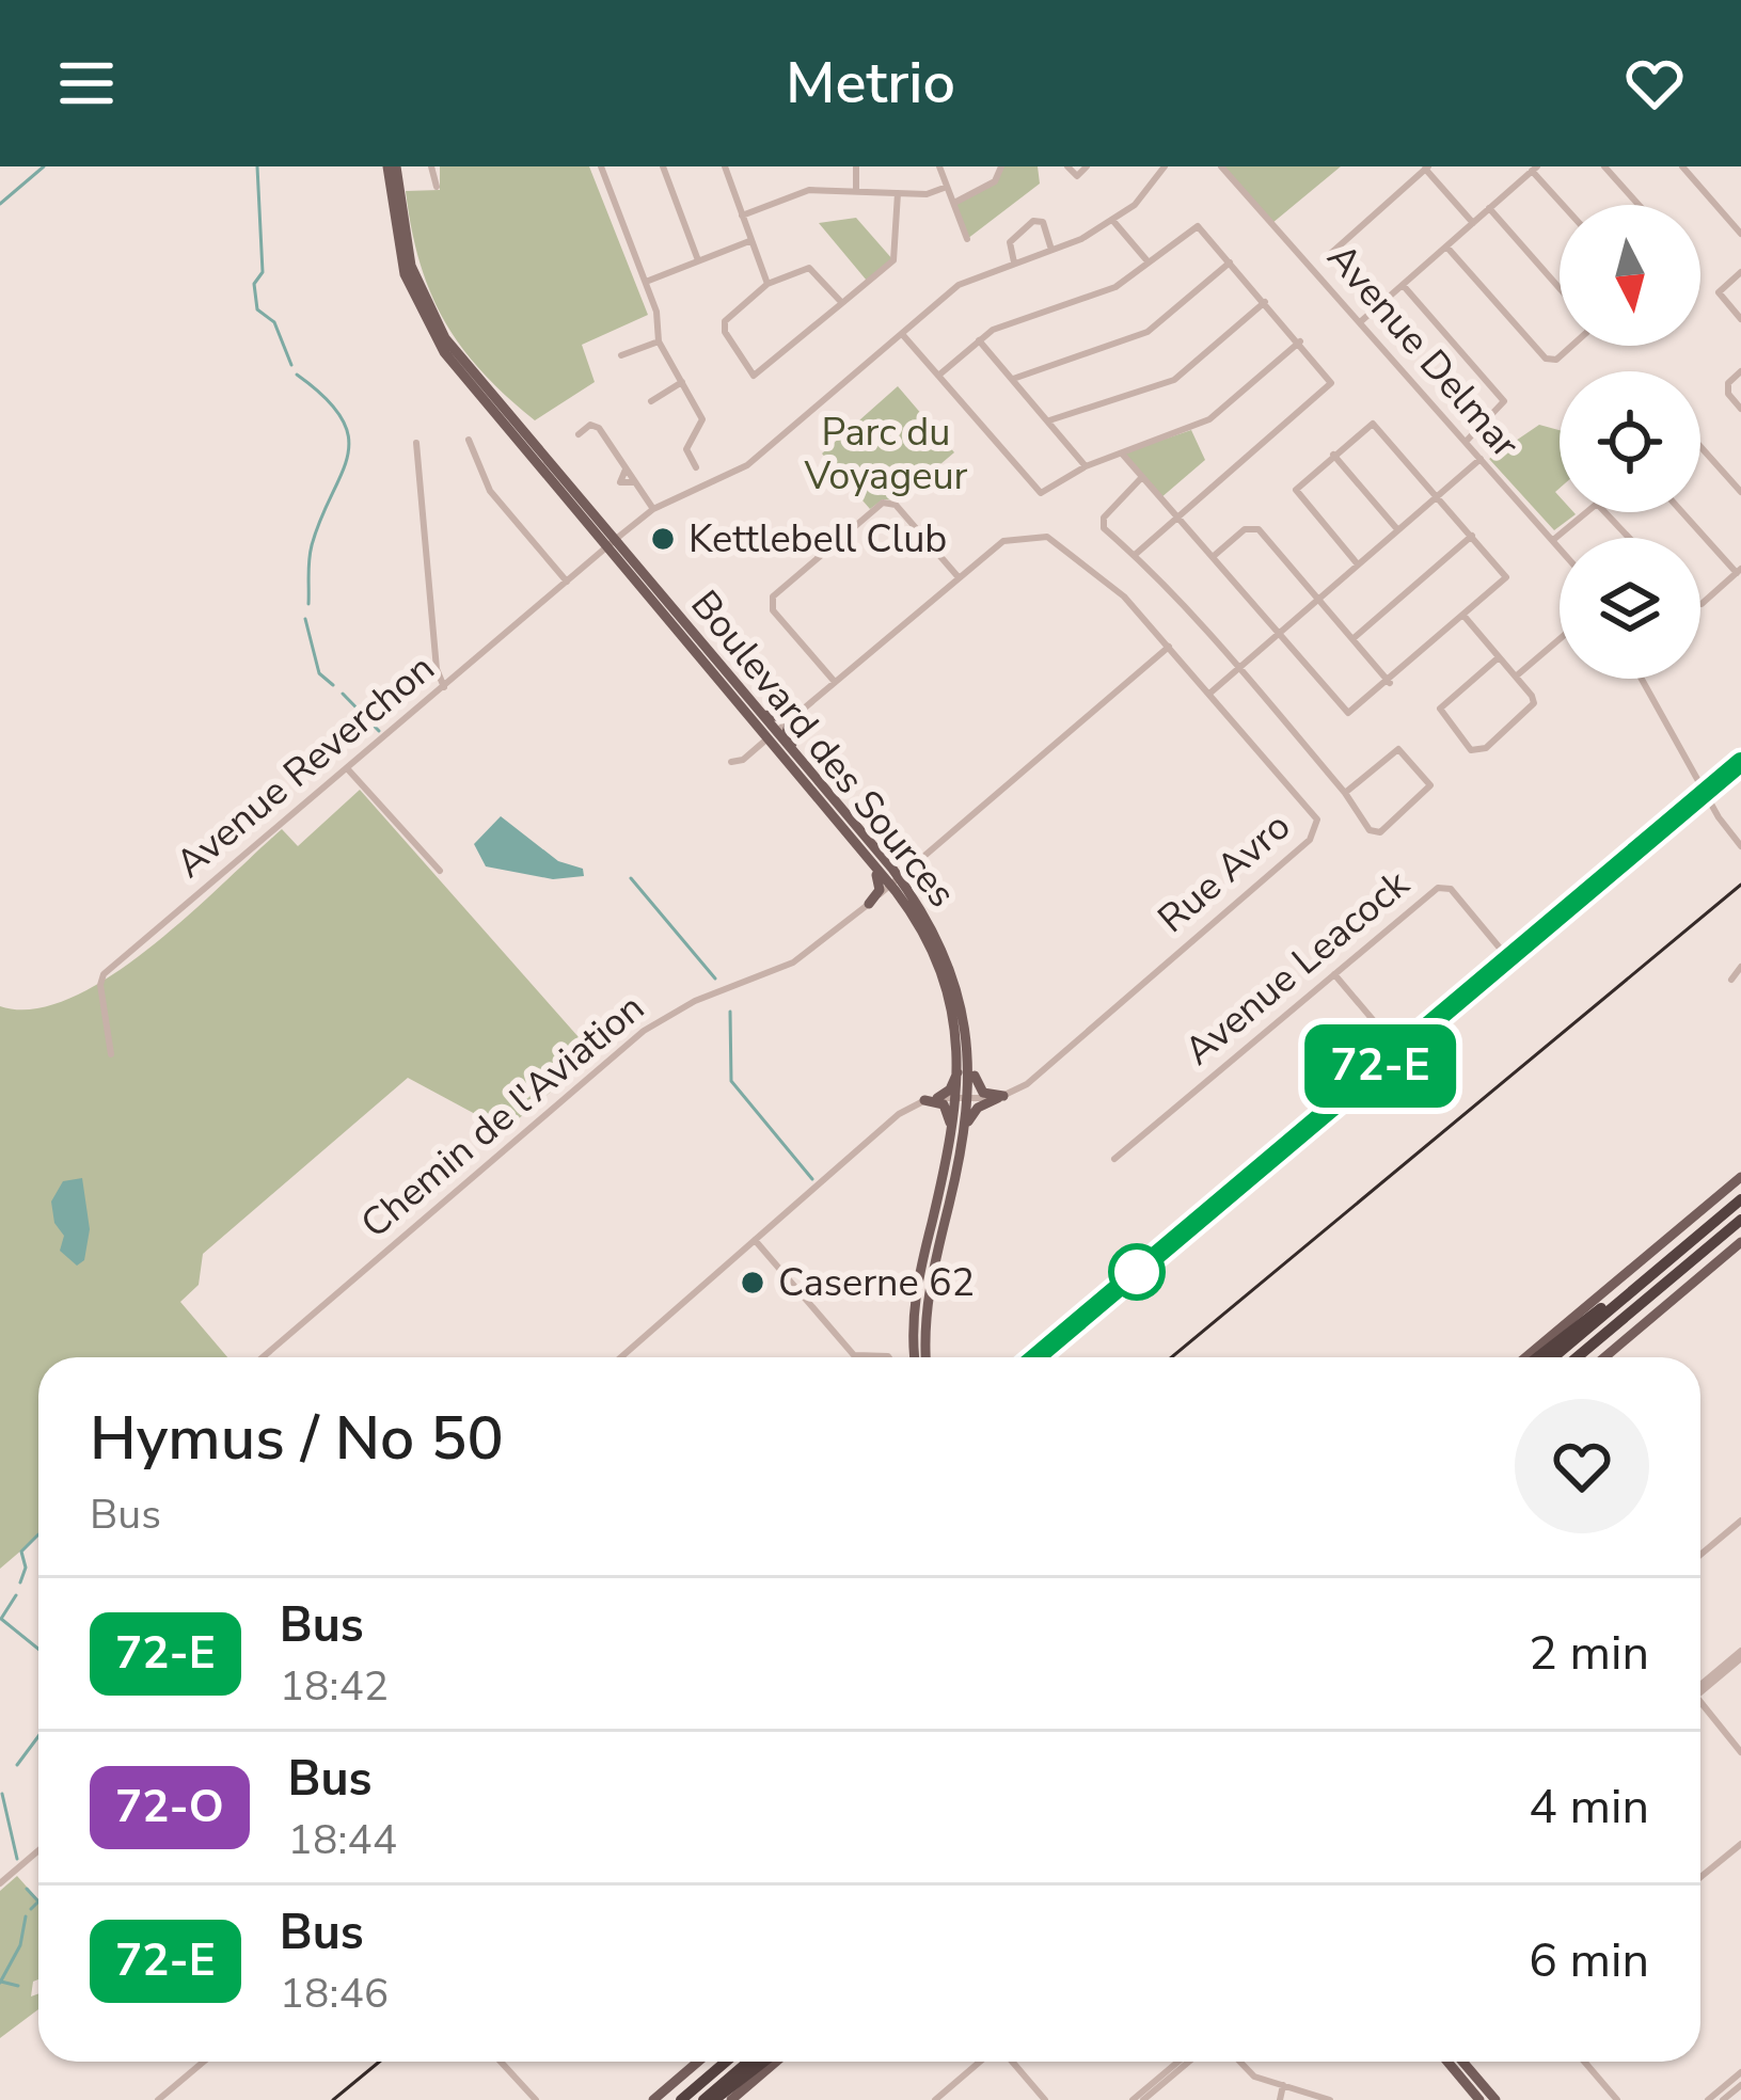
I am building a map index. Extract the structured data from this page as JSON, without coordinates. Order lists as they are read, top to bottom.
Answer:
{
  "streets": {
    "main road": ["Boulevard des Sources"],
    "street": [
      "Avenue Delmar",
      "Avenue Reverchon",
      "Rue Avro",
      "Avenue Leacock",
      "Chemin de l'Aviation"
    ]
  },
  "crossings": [
    ["Boulevard des Sources", "Avenue Reverchon"],
    ["Boulevard des Sources", "Rue Avro"],
    ["Boulevard des Sources", "Chemin de l'Aviation"],
    ["Rue Avro", "Chemin de l'Aviation"]
  ],
  "parks": ["Parc du Voyageur"],
  "places": ["Kettlebell Club", "Caserne 62"],
  "lines": ["bus line 72-E"],
  "north": "bottom",
  "page": {
    "header": "Metrio",
    "on_map": "72-E",
    "heading": ["Hymus / No 50", "Bus"],
    "list": [
      {
        "mark": "72-E",
        "name": "Bus",
        "note": "18:42",
        "value": "2 min"
      },
      {
        "mark": "72-O",
        "name": "Bus",
        "note": "18:44",
        "value": "4 min"
      },
      {
        "mark": "72-E",
        "name": "Bus",
        "note": "18:46",
        "value": "6 min"
      }
    ]
  }
}
